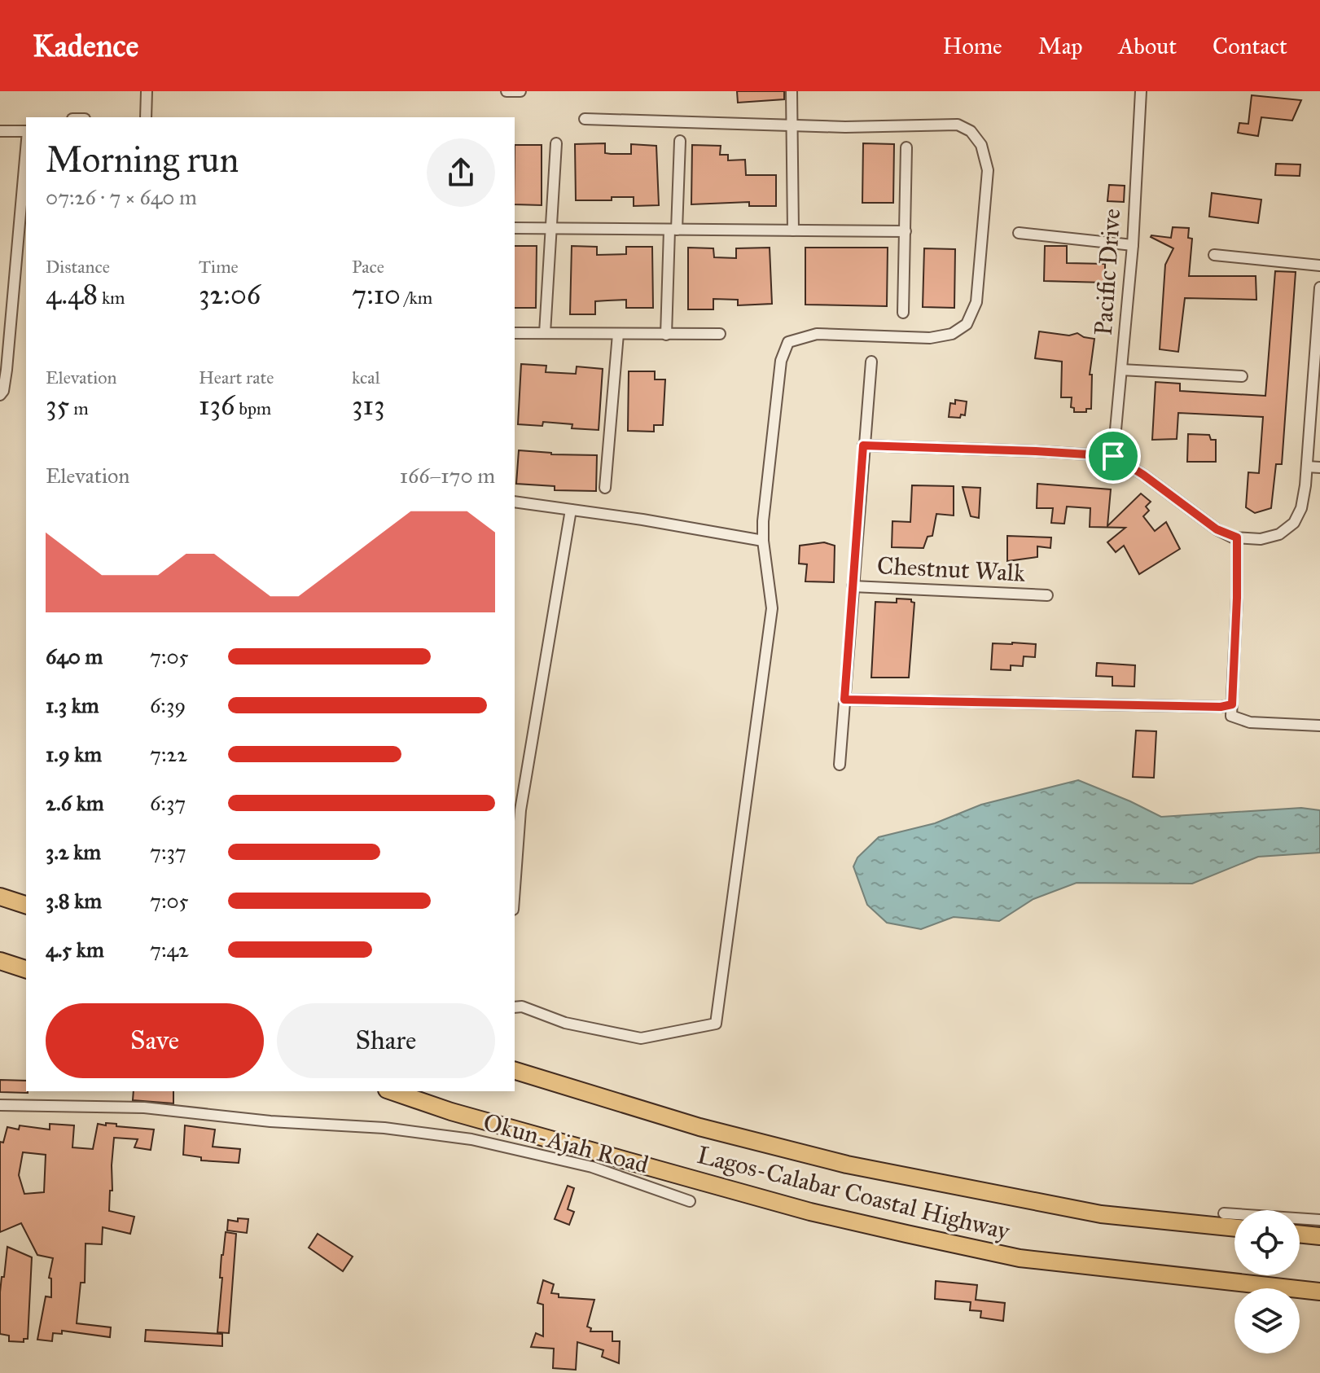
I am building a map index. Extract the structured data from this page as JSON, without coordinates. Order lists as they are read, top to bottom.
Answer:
{
  "streets": {
    "highway": ["Lagos-Calabar Coastal Highway"],
    "street": ["Pacific Drive", "Chestnut Walk", "Okun-Ajah Road"]
  },
  "page": {
    "header": "Kadence",
    "nav": [
      "Home",
      "Map",
      "About",
      "Contact"
    ],
    "heading": ["Morning run", "07:26 · 7 × 640 m"],
    "stats": [
      ["Distance", "4.48 km"],
      ["Time", "32:06"],
      ["Pace", "7:10 /km"],
      ["Elevation", "35 m"],
      ["Heart rate", "136 bpm"],
      ["kcal", "313"]
    ],
    "chart": ["Elevation", "166–170 m"],
    "list": [
      {
        "name": "640 m",
        "note": "7:05"
      },
      {
        "name": "1.3 km",
        "note": "6:39"
      },
      {
        "name": "1.9 km",
        "note": "7:22"
      },
      {
        "name": "2.6 km",
        "note": "6:37"
      },
      {
        "name": "3.2 km",
        "note": "7:37"
      },
      {
        "name": "3.8 km",
        "note": "7:05"
      },
      {
        "name": "4.5 km",
        "note": "7:42"
      }
    ],
    "buttons": ["Save", "Share"]
  }
}
